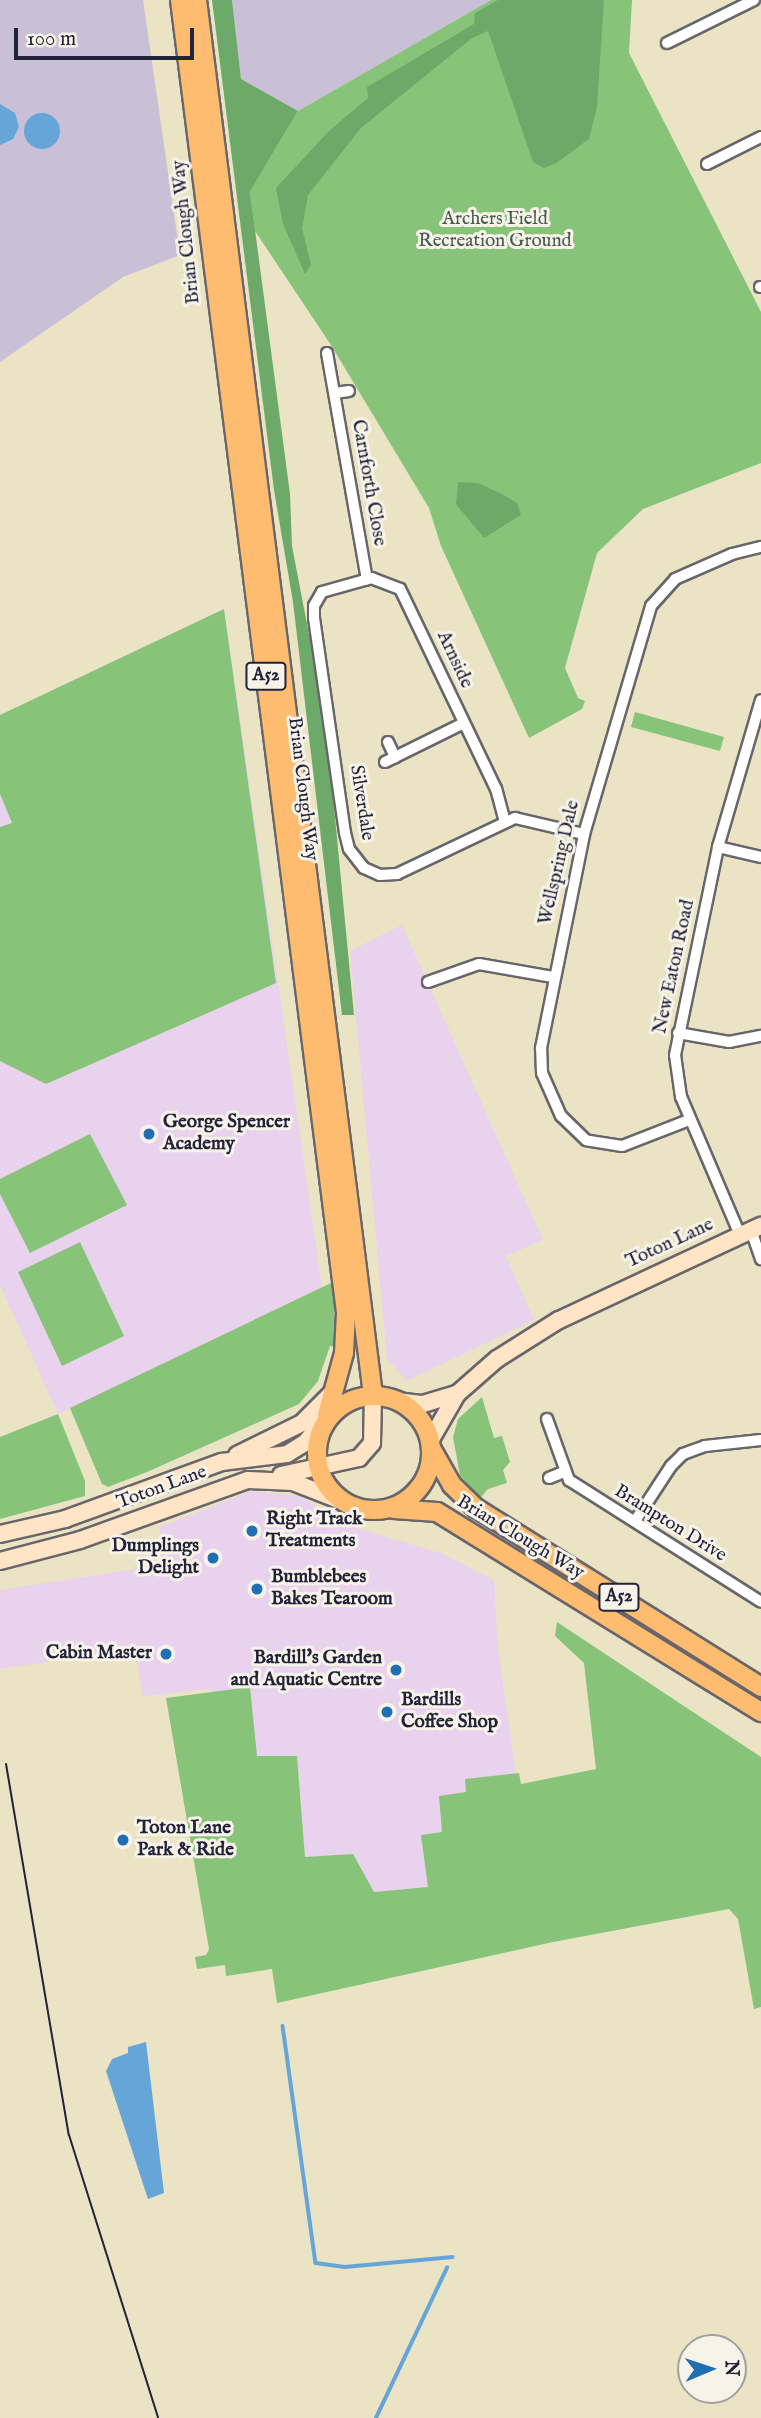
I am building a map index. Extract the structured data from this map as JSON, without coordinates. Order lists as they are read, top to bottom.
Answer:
{
  "streets": {
    "highway": ["Brian Clough Way", "A52"],
    "main road": ["Toton Lane"],
    "street": [
      "Carnforth Close",
      "Arnside",
      "Silverdale",
      "Wellspring Dale",
      "New Eaton Road",
      "Brampton Drive"
    ]
  },
  "crossings": [
    ["Brian Clough Way", "Toton Lane"],
    ["Carnforth Close", "Arnside"],
    ["Carnforth Close", "Silverdale"],
    ["Arnside", "Silverdale"],
    ["Silverdale", "Wellspring Dale"],
    ["Wellspring Dale", "New Eaton Road"],
    ["New Eaton Road", "Toton Lane"]
  ],
  "parks": ["Archers Field Recreation Ground"],
  "places": [
    "George Spencer Academy",
    "Right Track Treatments",
    "Dumplings Delight",
    "Bumblebees Bakes Tearoom",
    "Cabin Master",
    "Bardill's Garden and Aquatic Centre",
    "Bardills Coffee Shop",
    "Toton Lane Park & Ride"
  ],
  "scale_bar": "100 m",
  "north": "right"
}
